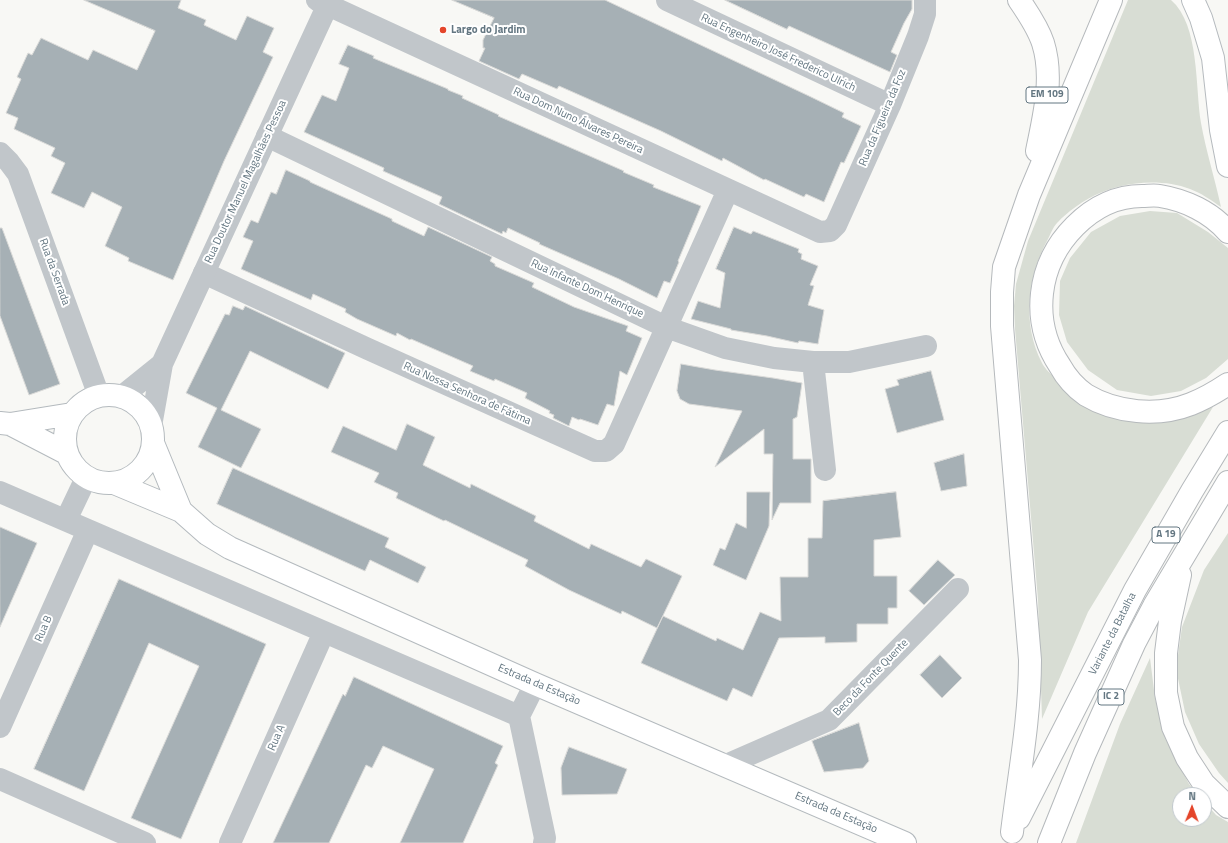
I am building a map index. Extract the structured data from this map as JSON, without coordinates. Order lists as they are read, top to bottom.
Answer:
{
  "streets": {
    "main road": [
      "EM 109",
      "A 19",
      "Variante da Batalha",
      "Estrada da Estação",
      "IC 2"
    ],
    "street": [
      "Rua Engenheiro José Frederico Ulrich",
      "Rua da Figueira da Foz",
      "Rua Dom Nuno Álvares Pereira",
      "Rua Doutor Manuel Magalhães Pessoa",
      "Rua da Serrada",
      "Rua Infante Dom Henrique",
      "Rua Nossa Senhora de Fátima",
      "Rua B",
      "Beco da Fonte Quente",
      "Rua A"
    ]
  },
  "crossings": [
    ["Rua Engenheiro José Frederico Ulrich", "Rua da Figueira da Foz"],
    ["Rua da Figueira da Foz", "Rua Dom Nuno Álvares Pereira"],
    ["Rua Dom Nuno Álvares Pereira", "Rua Doutor Manuel Magalhães Pessoa"],
    ["Rua Dom Nuno Álvares Pereira", "Rua Nossa Senhora de Fátima"],
    ["Rua Doutor Manuel Magalhães Pessoa", "Rua da Serrada"],
    ["Rua Doutor Manuel Magalhães Pessoa", "Rua Infante Dom Henrique"],
    ["Rua Doutor Manuel Magalhães Pessoa", "Rua Nossa Senhora de Fátima"],
    ["Rua Doutor Manuel Magalhães Pessoa", "Estrada da Estação"],
    ["Rua da Serrada", "Estrada da Estação"],
    ["Rua Infante Dom Henrique", "Rua Nossa Senhora de Fátima"],
    ["Beco da Fonte Quente", "Estrada da Estação"]
  ],
  "places": ["Largo do Jardim"],
  "north": "top"
}
